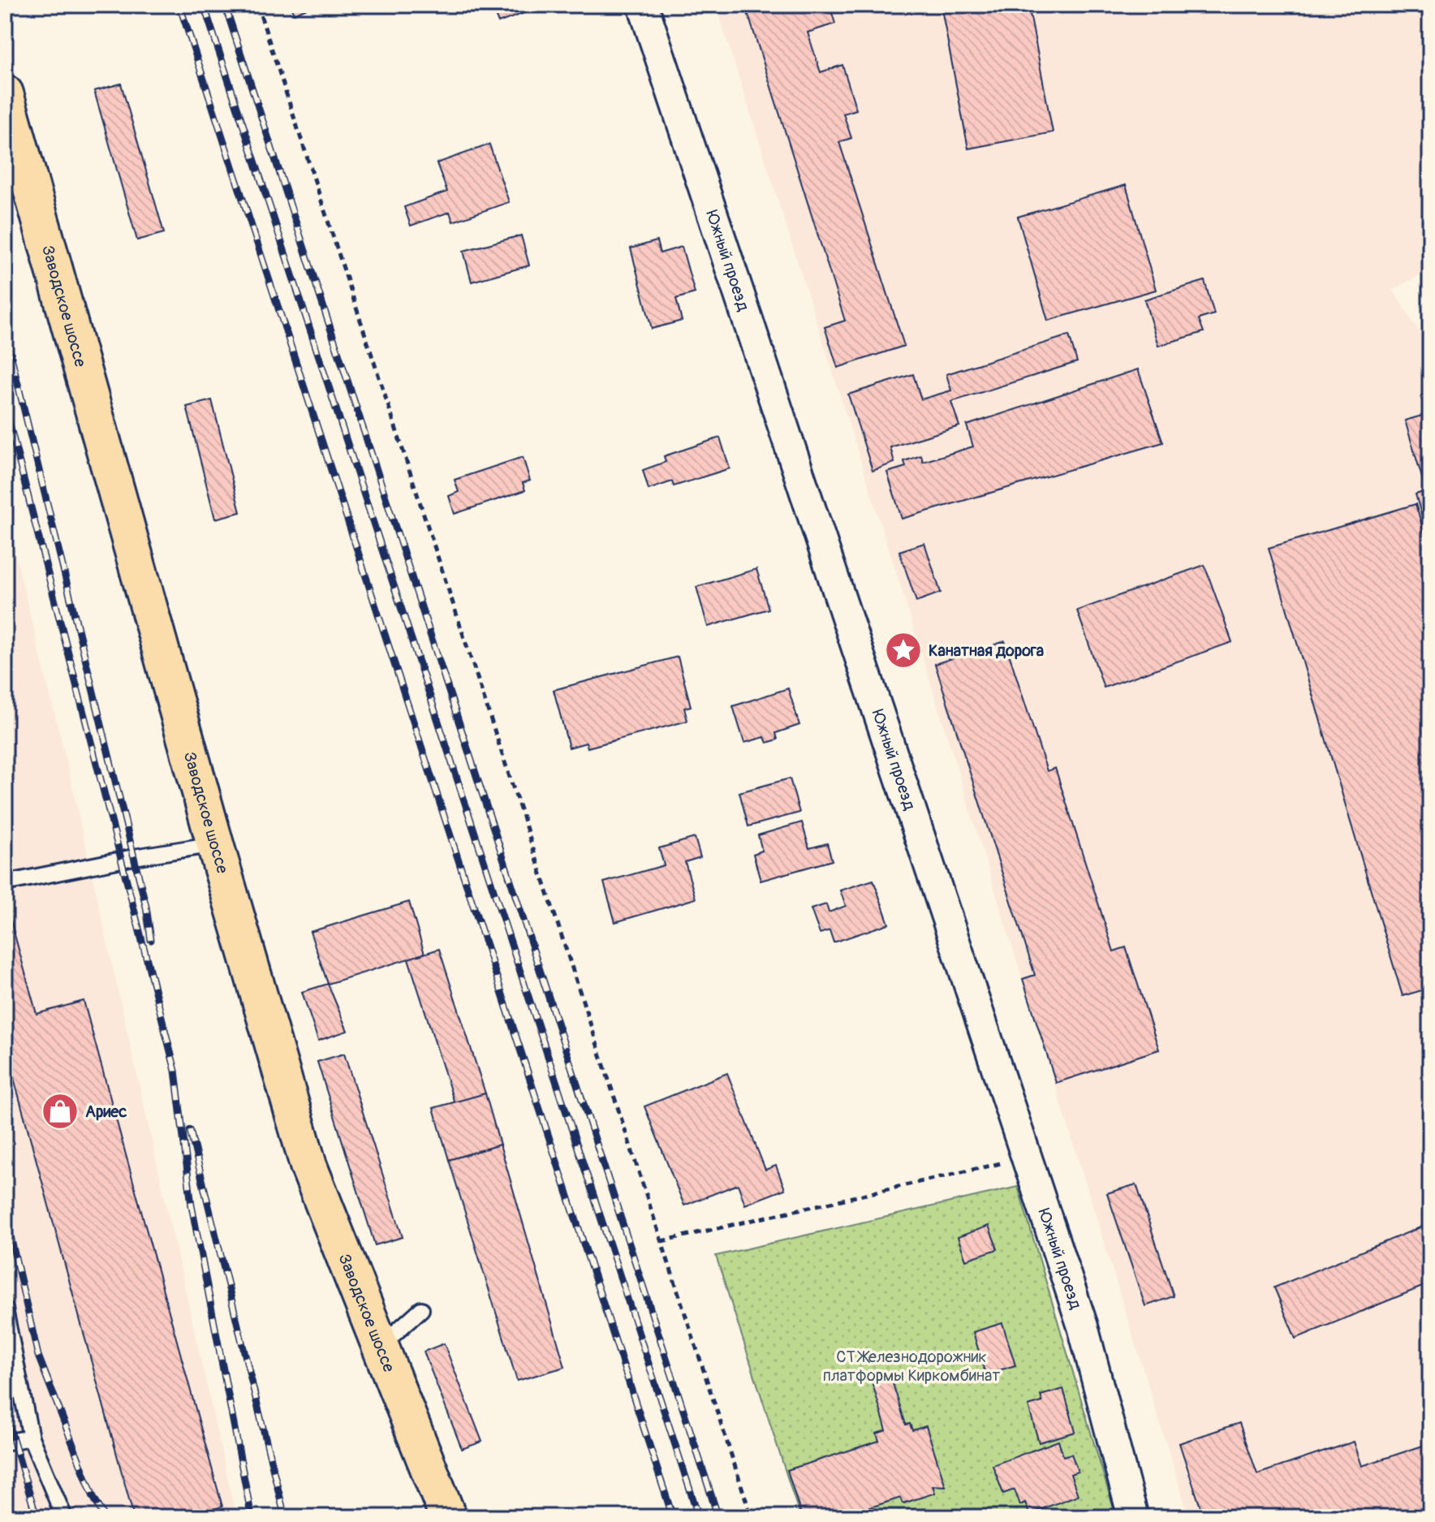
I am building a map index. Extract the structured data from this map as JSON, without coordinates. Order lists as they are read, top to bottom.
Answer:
{
  "streets": {
    "main road": ["Заводское шоссе"],
    "street": ["Южный проезд"]
  },
  "parks": ["СТ Железнодорожник платформы Киркомбинат"],
  "places": {
    "place": ["Канатная дорога"],
    "shop": ["Ариес"]
  }
}
